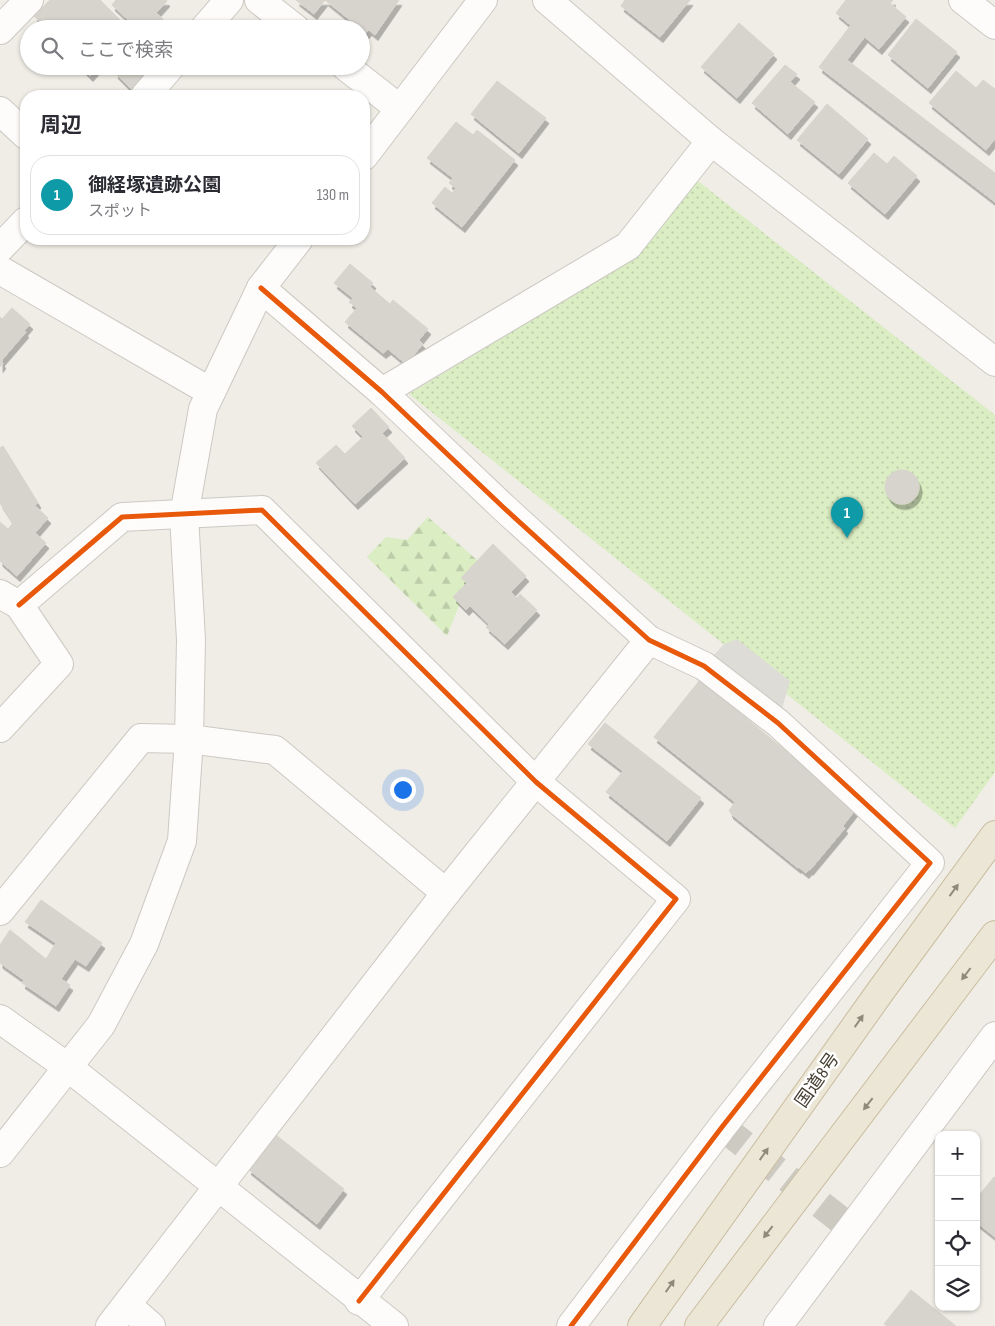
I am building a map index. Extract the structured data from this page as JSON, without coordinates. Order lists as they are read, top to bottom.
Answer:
{
  "streets": {
    "highway": ["国道8号"]
  },
  "page": {
    "search": "ここで検索",
    "heading": "周辺",
    "list": [
      {
        "mark": "1",
        "name": "御経塚遺跡公園",
        "note": "スポット",
        "value": "130 m"
      }
    ],
    "pins": "1",
    "map_buttons": ["+", "−"]
  }
}
